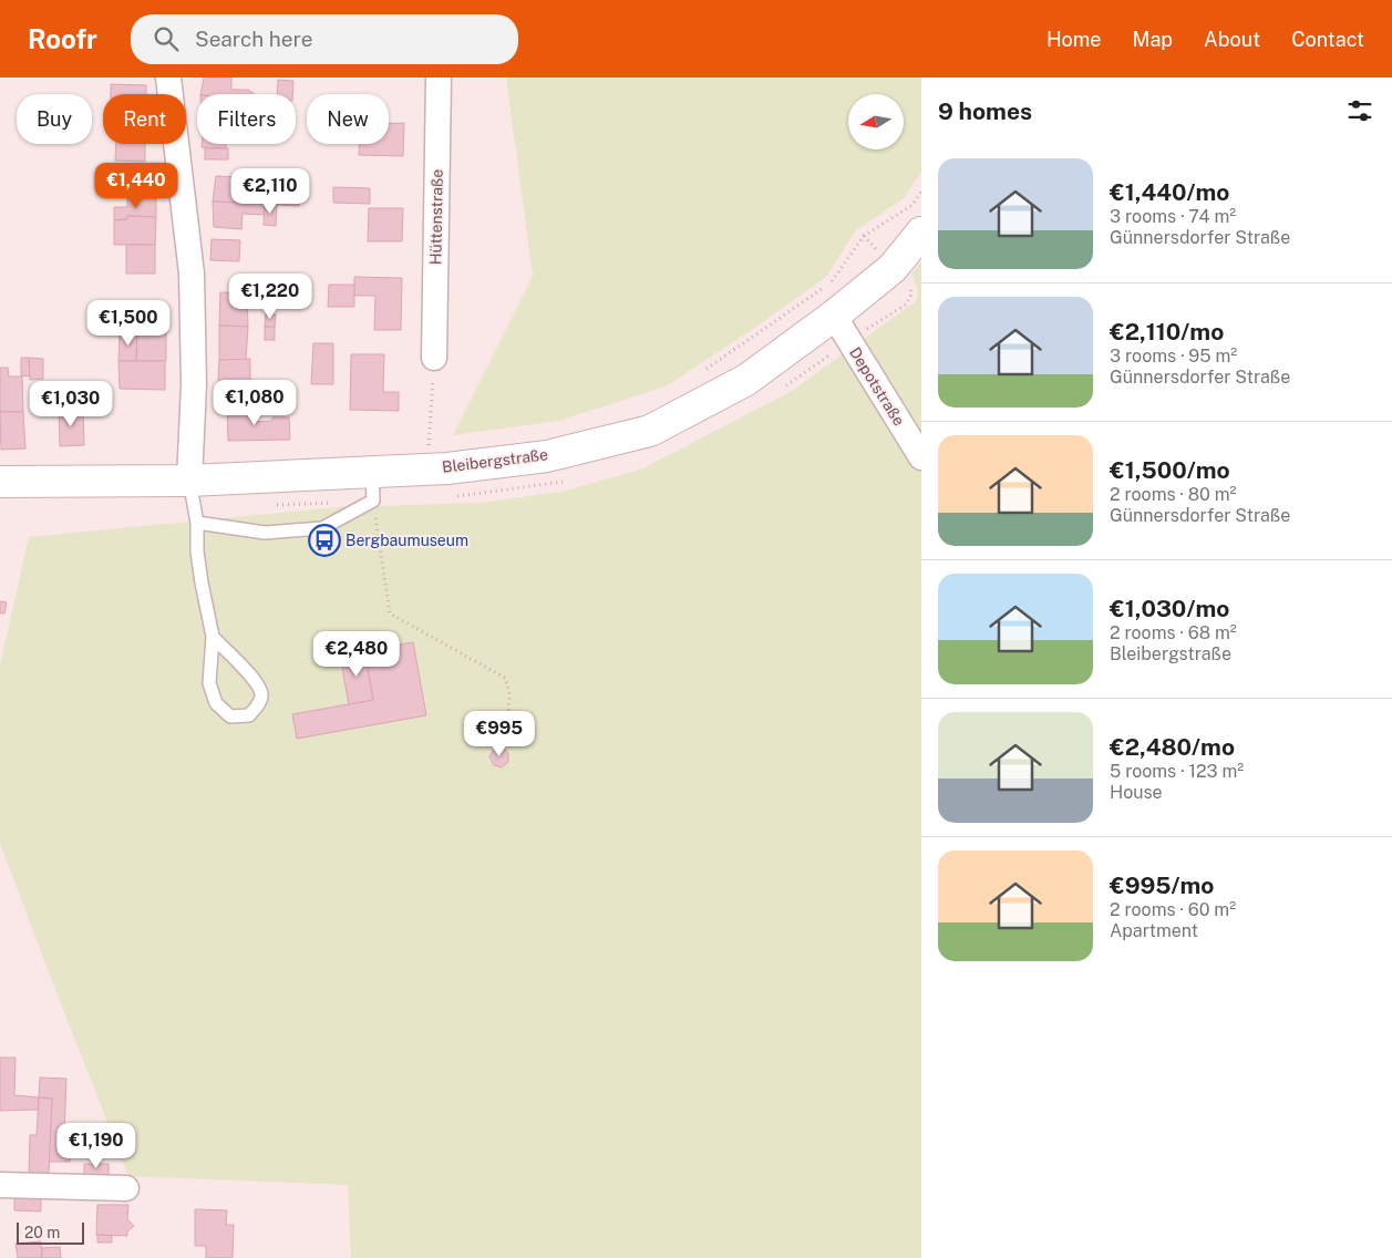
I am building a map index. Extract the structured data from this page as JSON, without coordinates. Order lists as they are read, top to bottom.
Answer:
{
  "streets": {
    "street": ["Hüttenstraße", "Depotstraße", "Bleibergstraße"]
  },
  "crossings": [
    ["Depotstraße", "Bleibergstraße"]
  ],
  "places": {
    "bus stop": ["Bergbaumuseum"]
  },
  "scale_bar": "20 m",
  "north": "left",
  "page": {
    "header": "Roofr",
    "search": "Search here",
    "nav": [
      "Home",
      "Map",
      "About",
      "Contact"
    ],
    "heading": "9 homes",
    "chip": [
      "Buy",
      "Rent",
      "Filters",
      "New"
    ],
    "list": [
      {
        "name": "€1,440/mo",
        "note": "3 rooms · 74 m² · Günnersdorfer Straße"
      },
      {
        "name": "€2,110/mo",
        "note": "3 rooms · 95 m² · Günnersdorfer Straße"
      },
      {
        "name": "€1,500/mo",
        "note": "2 rooms · 80 m² · Günnersdorfer Straße"
      },
      {
        "name": "€1,030/mo",
        "note": "2 rooms · 68 m² · Bleibergstraße"
      },
      {
        "name": "€2,480/mo",
        "note": "5 rooms · 123 m² · House"
      },
      {
        "name": "€995/mo",
        "note": "2 rooms · 60 m² · Apartment"
      }
    ],
    "price": [
      "€1,440",
      "€2,110",
      "€1,220",
      "€1,500",
      "€1,080",
      "€1,030",
      "€2,480",
      "€995",
      "€1,190"
    ],
    "scale": "20 m"
  }
}
